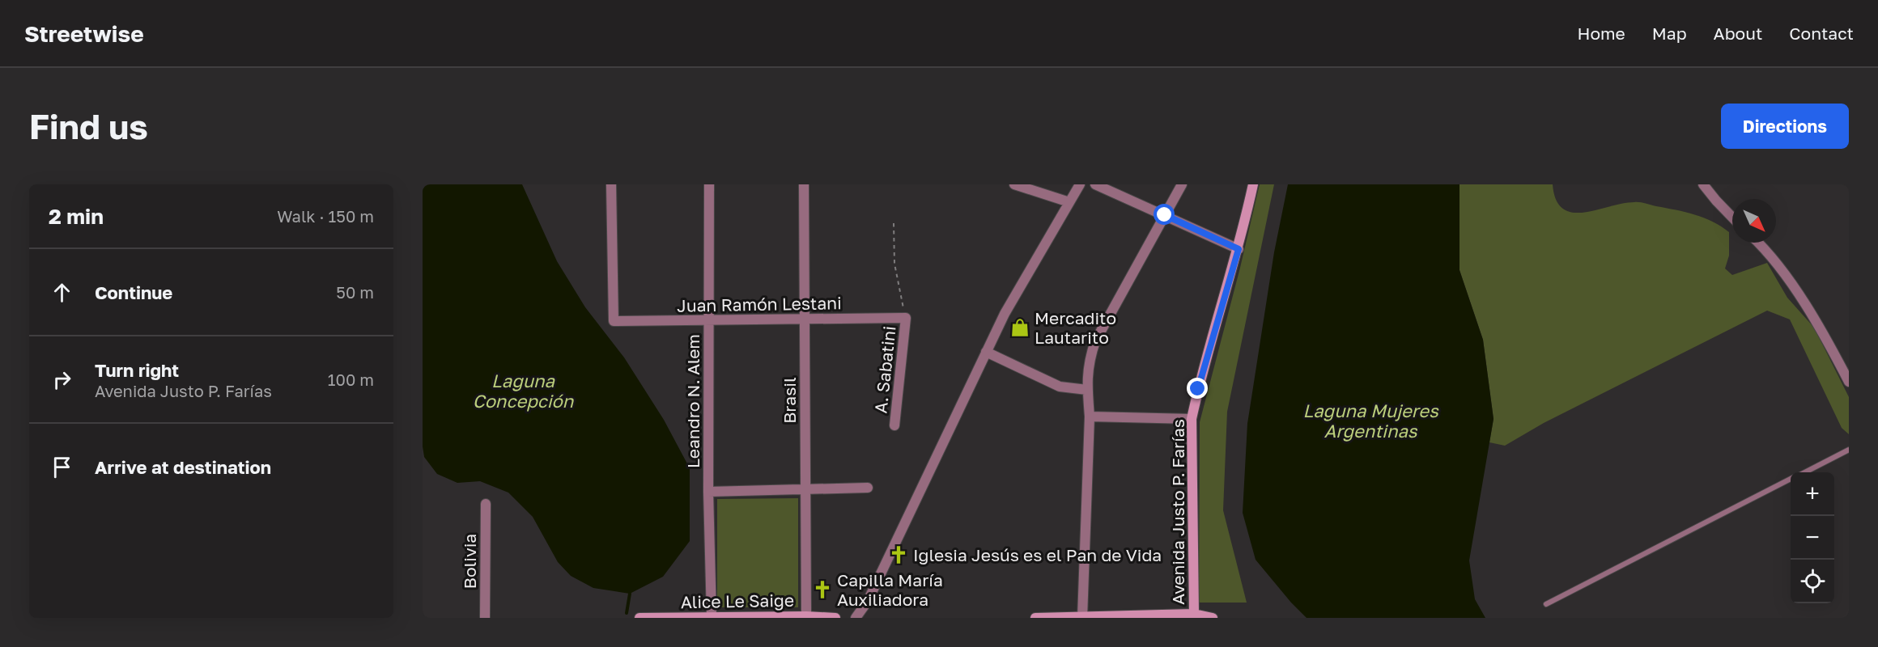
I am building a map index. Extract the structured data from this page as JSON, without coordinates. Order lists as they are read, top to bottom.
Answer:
{
  "streets": {
    "street": [
      "Juan Ramón Lestani",
      "A. Sabatini",
      "Brasil",
      "Leandro N. Alem",
      "Avenida Justo P. Farías",
      "Bolivia",
      "Alice Le Saige"
    ]
  },
  "crossings": [
    ["Juan Ramón Lestani", "A. Sabatini"],
    ["Juan Ramón Lestani", "Brasil"],
    ["Juan Ramón Lestani", "Leandro N. Alem"],
    ["Brasil", "Alice Le Saige"],
    ["Leandro N. Alem", "Alice Le Saige"]
  ],
  "water": ["Laguna Concepción", "Laguna Mujeres Argentinas"],
  "places": {
    "shop": ["Mercadito Lautarito"],
    "church": ["Iglesia Jesús es el Pan de Vida", "Capilla María Auxiliadora"]
  },
  "north": "bottom right",
  "page": {
    "header": "Streetwise",
    "nav": [
      "Home",
      "Map",
      "About",
      "Contact"
    ],
    "buttons": "Directions",
    "title": "Find us",
    "heading": ["2 min", "Walk · 150 m"],
    "list": [
      ["Continue", "50 m"],
      ["Turn right", "Avenida Justo P. Farías", "100 m"],
      "Arrive at destination"
    ],
    "map_buttons": ["+", "−"]
  }
}
